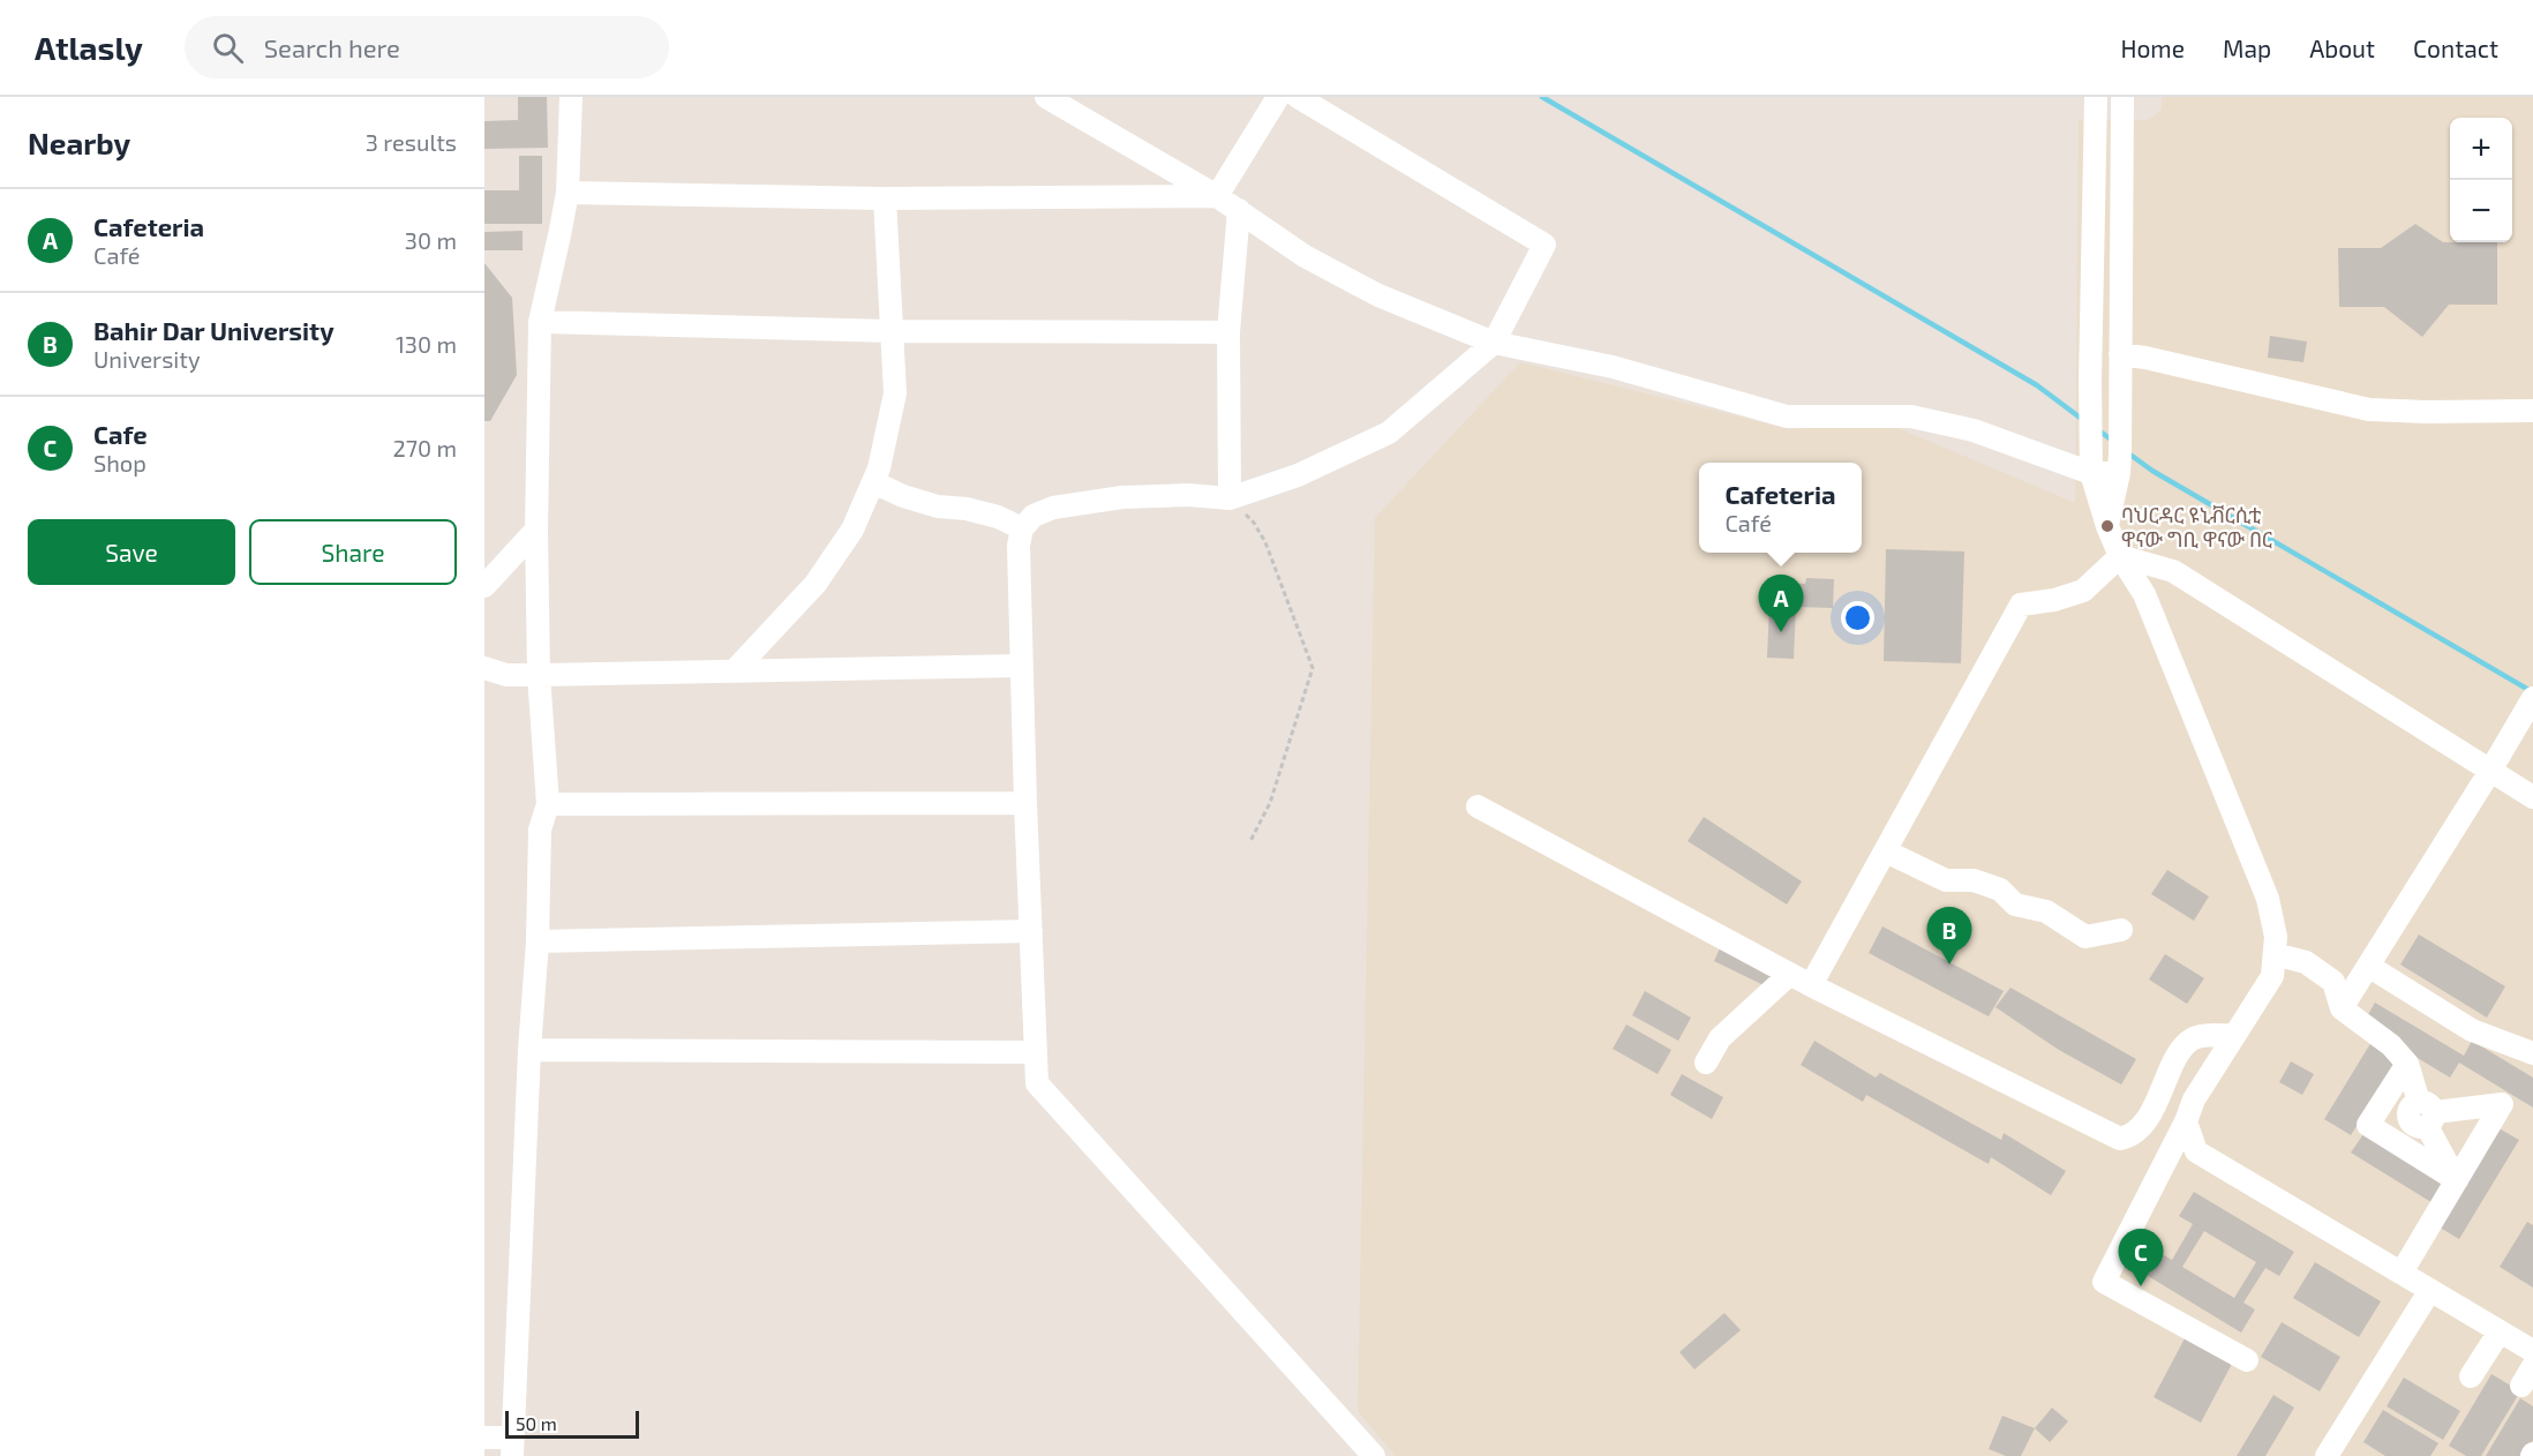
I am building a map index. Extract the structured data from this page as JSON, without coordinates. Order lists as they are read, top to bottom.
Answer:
{
  "places": ["ባህርዳር ዩኒቭርሲቲ ዋናው ግቢ ዋናው በር"],
  "scale_bar": "50 m",
  "page": {
    "header": "Atlasly",
    "search": "Search here",
    "nav": [
      "Home",
      "Map",
      "About",
      "Contact"
    ],
    "heading": ["Nearby", "3 results"],
    "map_buttons": ["+", "−"],
    "list": [
      {
        "mark": "A",
        "name": "Cafeteria",
        "note": "Café",
        "value": "30 m"
      },
      {
        "mark": "B",
        "name": "Bahir Dar University",
        "note": "University",
        "value": "130 m"
      },
      {
        "mark": "C",
        "name": "Cafe",
        "note": "Shop",
        "value": "270 m"
      }
    ],
    "popup": ["Cafeteria", "Café"],
    "buttons": ["Save", "Share"],
    "pins": ["A", "B", "C"],
    "scale": "50 m"
  }
}
